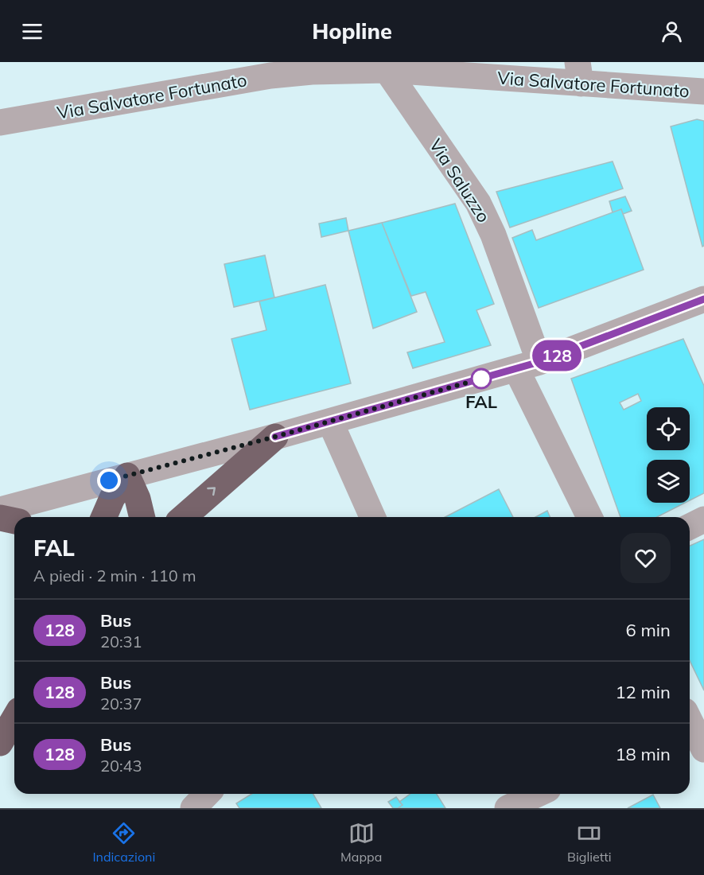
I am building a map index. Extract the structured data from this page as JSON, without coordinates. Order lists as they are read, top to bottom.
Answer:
{
  "streets": {
    "street": ["Via Salvatore Fortunato", "Via Saluzzo"]
  },
  "crossings": [
    ["Via Salvatore Fortunato", "Via Saluzzo"]
  ],
  "places": ["FAL"],
  "lines": ["bus line 128"],
  "page": {
    "header": "Hopline",
    "on_map": "128",
    "heading": ["FAL", "A piedi · 2 min · 110 m"],
    "list": [
      {
        "mark": "128",
        "name": "Bus",
        "note": "20:31",
        "value": "6 min"
      },
      {
        "mark": "128",
        "name": "Bus",
        "note": "20:37",
        "value": "12 min"
      },
      {
        "mark": "128",
        "name": "Bus",
        "note": "20:43",
        "value": "18 min"
      }
    ],
    "tabs": ["Indicazioni", "Mappa", "Biglietti"]
  }
}
